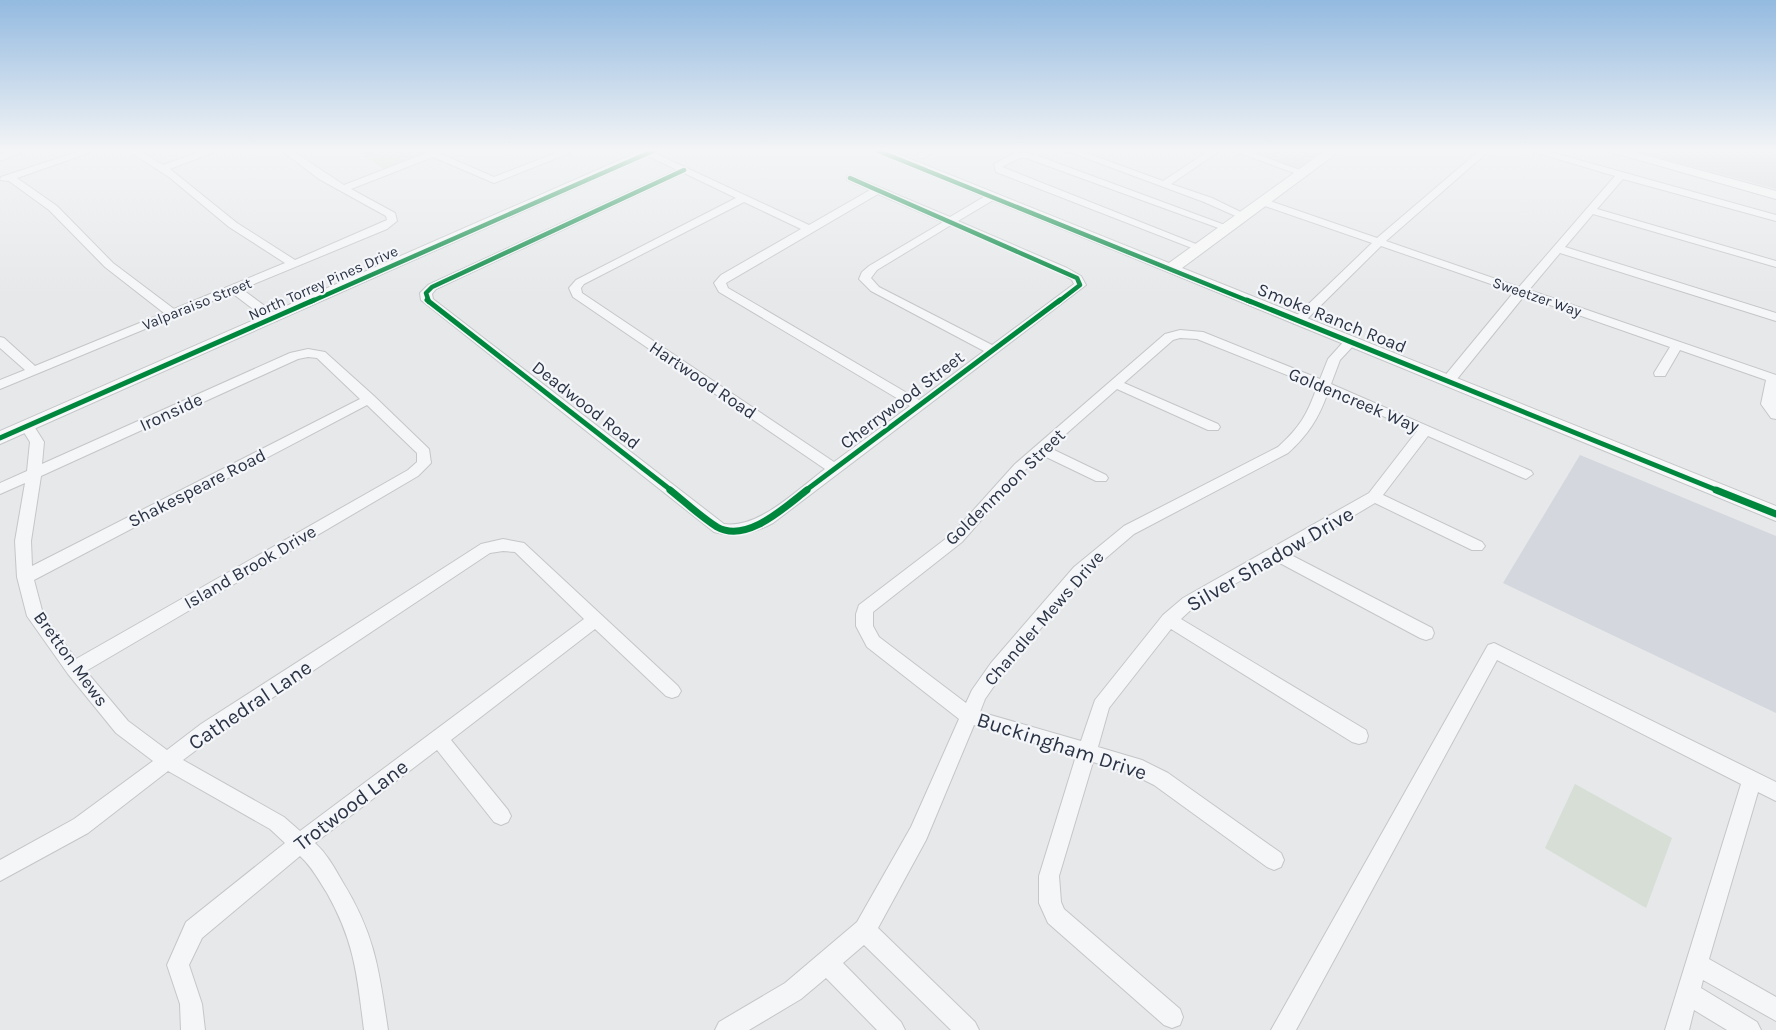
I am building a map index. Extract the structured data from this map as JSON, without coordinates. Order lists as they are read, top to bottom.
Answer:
{
  "streets": {
    "main road": ["North Torrey Pines Drive", "Smoke Ranch Road"],
    "street": [
      "Sweetzer Way",
      "Valparaiso Street",
      "Hartwood Road",
      "Cherrywood Street",
      "Goldencreek Way",
      "Deadwood Road",
      "Ironside",
      "Goldenmoon Street",
      "Shakespeare Road",
      "Silver Shadow Drive",
      "Island Brook Drive",
      "Chandler Mews Drive",
      "Bretton Mews",
      "Cathedral Lane",
      "Buckingham Drive",
      "Trotwood Lane"
    ]
  },
  "crossings": [
    ["North Torrey Pines Drive", "Bretton Mews"],
    ["Smoke Ranch Road", "Chandler Mews Drive"],
    ["Hartwood Road", "Cherrywood Street"],
    ["Cherrywood Street", "Deadwood Road"],
    ["Goldencreek Way", "Goldenmoon Street"],
    ["Goldencreek Way", "Silver Shadow Drive"],
    ["Goldencreek Way", "Chandler Mews Drive"],
    ["Ironside", "Shakespeare Road"],
    ["Ironside", "Island Brook Drive"],
    ["Ironside", "Bretton Mews"],
    ["Goldenmoon Street", "Buckingham Drive"],
    ["Shakespeare Road", "Island Brook Drive"],
    ["Shakespeare Road", "Bretton Mews"],
    ["Silver Shadow Drive", "Buckingham Drive"],
    ["Island Brook Drive", "Bretton Mews"],
    ["Chandler Mews Drive", "Buckingham Drive"],
    ["Bretton Mews", "Cathedral Lane"],
    ["Bretton Mews", "Trotwood Lane"],
    ["Cathedral Lane", "Trotwood Lane"]
  ]
}
